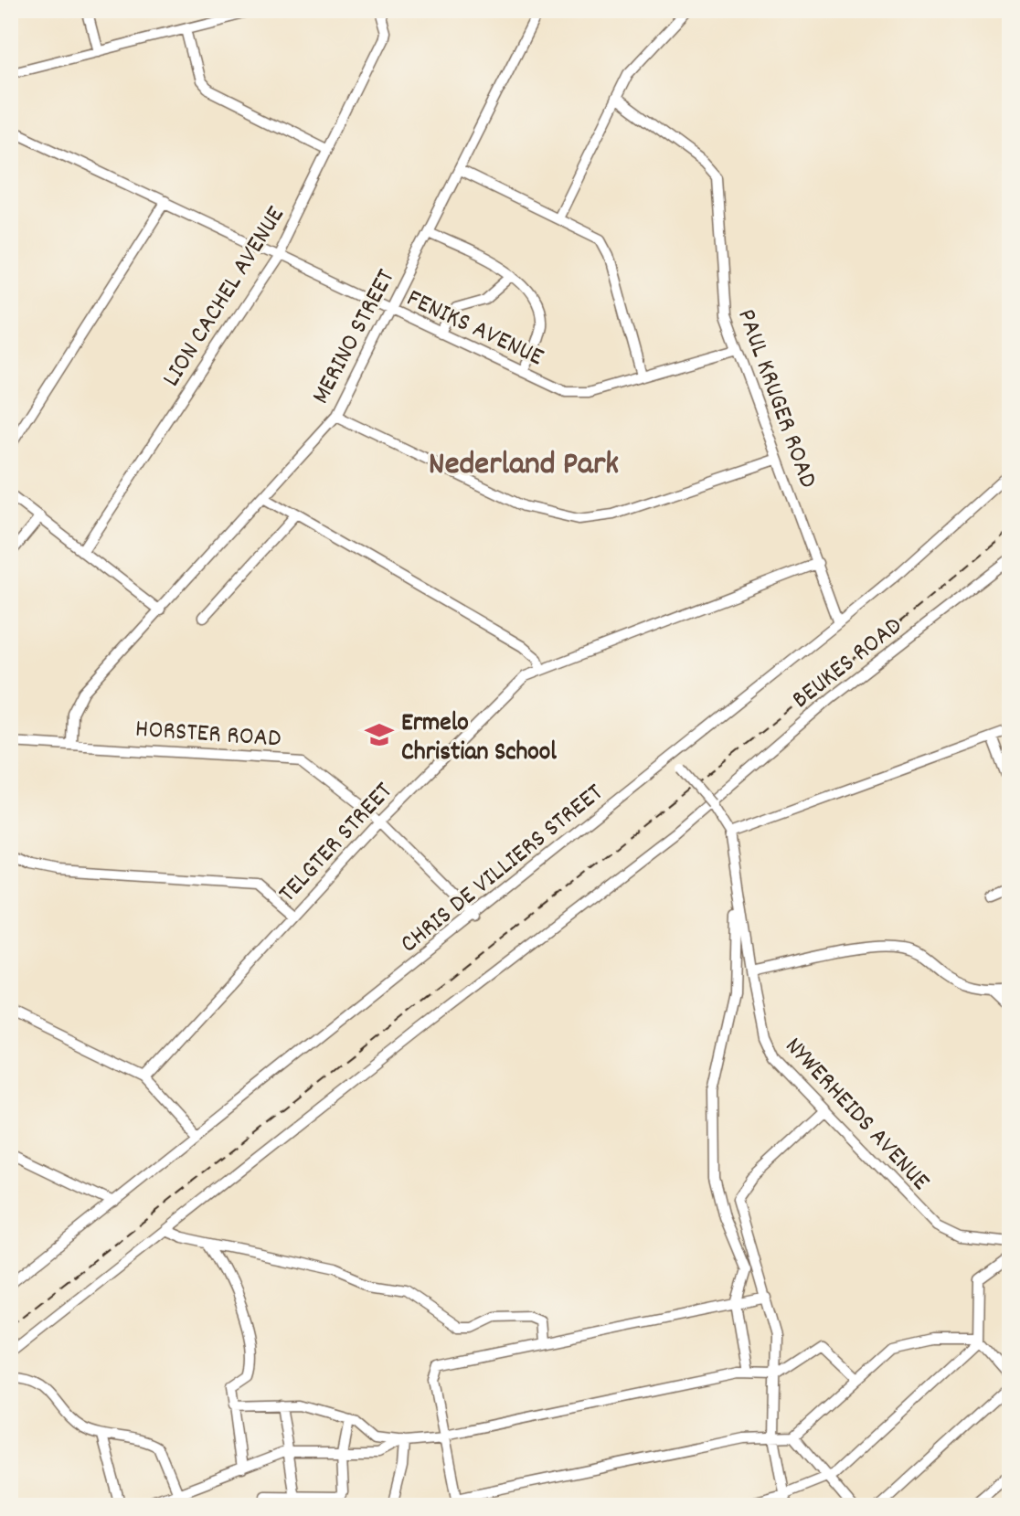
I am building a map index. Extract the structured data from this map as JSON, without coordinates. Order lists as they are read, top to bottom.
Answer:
{
  "streets": {
    "street": [
      "LION CACHEL AVENUE",
      "FENIKS AVENUE",
      "MERINO STREET",
      "PAUL KRUGER ROAD",
      "BEUKES ROAD",
      "HORSTER ROAD",
      "TELGTER STREET",
      "CHRIS DE VILLIERS STREET",
      "NYWERHEIDS AVENUE"
    ]
  },
  "crossings": [
    ["LION CACHEL AVENUE", "FENIKS AVENUE"],
    ["FENIKS AVENUE", "MERINO STREET"],
    ["FENIKS AVENUE", "PAUL KRUGER ROAD"],
    ["MERINO STREET", "HORSTER ROAD"],
    ["PAUL KRUGER ROAD", "TELGTER STREET"],
    ["PAUL KRUGER ROAD", "CHRIS DE VILLIERS STREET"],
    ["HORSTER ROAD", "TELGTER STREET"],
    ["HORSTER ROAD", "CHRIS DE VILLIERS STREET"]
  ],
  "districts": ["Nederland Park"],
  "places": {
    "school or university": ["Ermelo Christian School"]
  }
}
